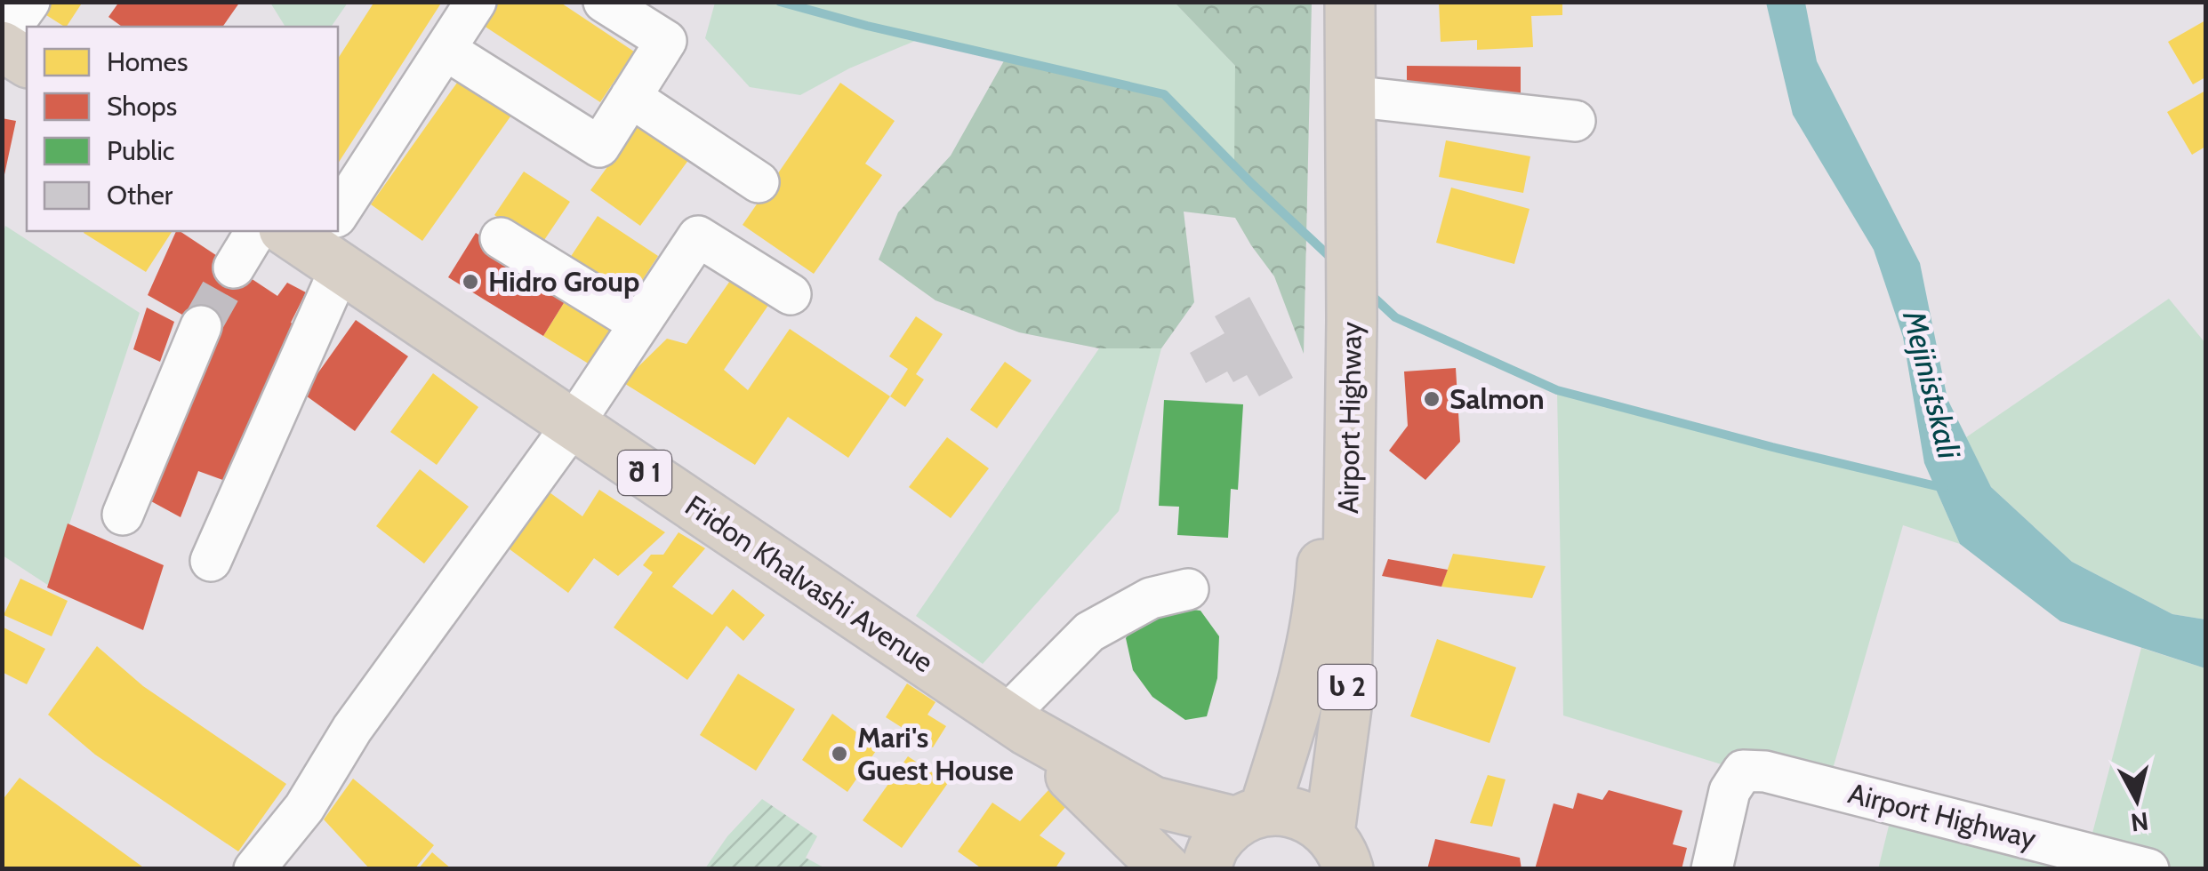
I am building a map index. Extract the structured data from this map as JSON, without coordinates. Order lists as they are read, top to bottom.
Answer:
{
  "streets": {
    "highway": [
      "Airport Highway",
      "შ 1",
      "Fridon Khalvashi Avenue",
      "ს 2"
    ]
  },
  "crossings": [
    ["Airport Highway", "შ 1"],
    ["შ 1", "Fridon Khalvashi Avenue"]
  ],
  "water": ["Mejinistskali"],
  "places": ["Hidro Group", "Salmon", "Mari's Guest House"],
  "legend": [
    "Homes",
    "Shops",
    "Public",
    "Other"
  ],
  "north": "bottom"
}
